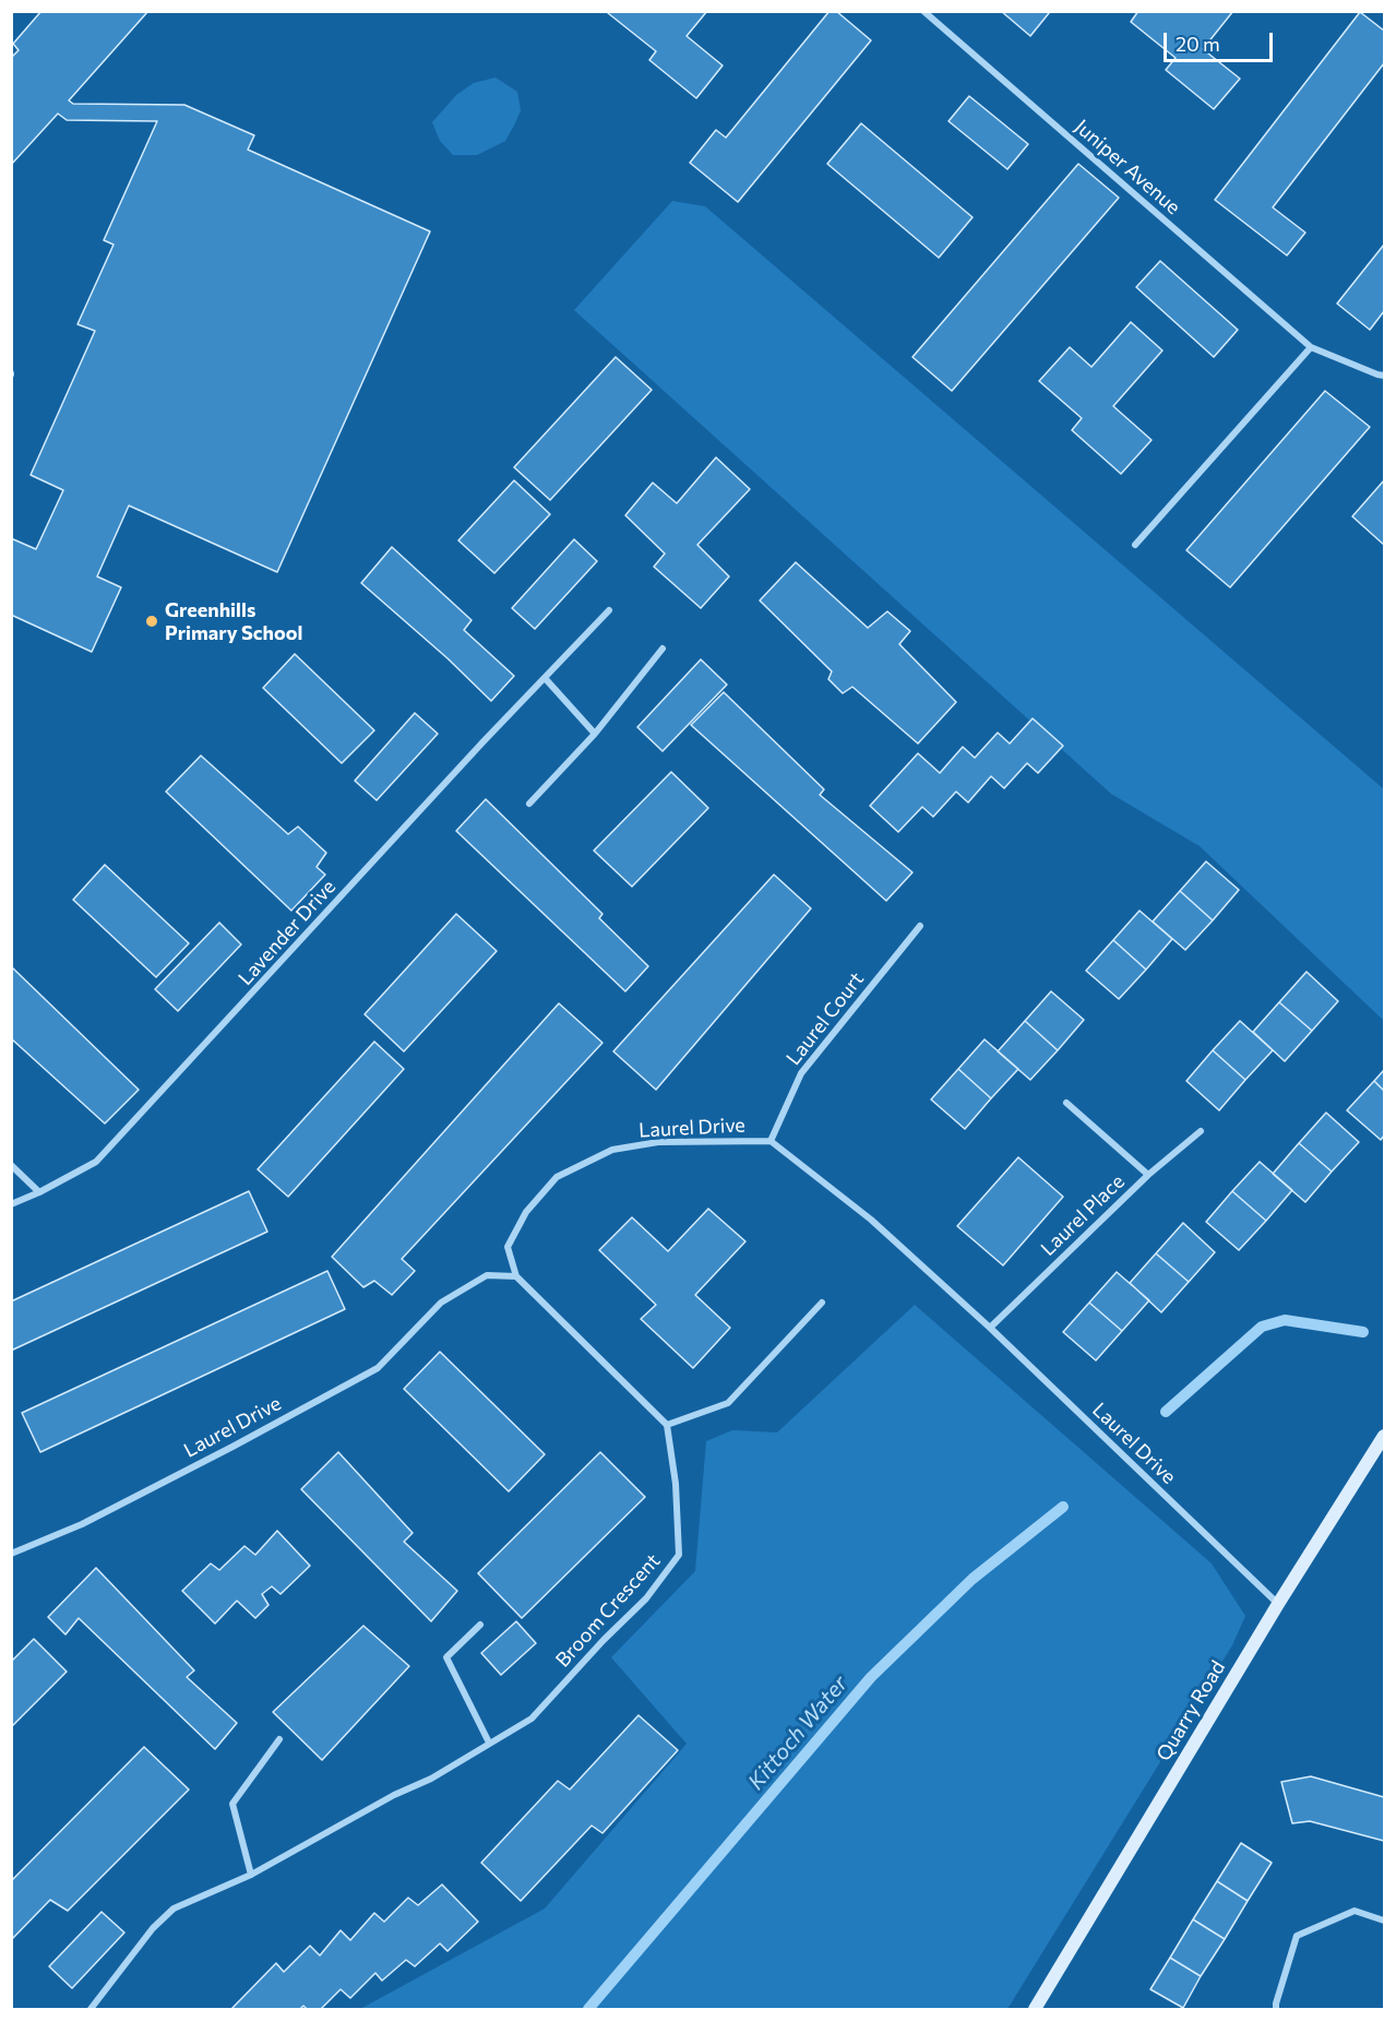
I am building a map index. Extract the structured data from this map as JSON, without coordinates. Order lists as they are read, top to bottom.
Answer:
{
  "streets": {
    "street": [
      "Juniper Avenue",
      "Lavender Drive",
      "Laurel Court",
      "Laurel Drive",
      "Laurel Place",
      "Broom Crescent",
      "Quarry Road"
    ]
  },
  "crossings": [
    ["Laurel Court", "Laurel Drive"],
    ["Laurel Drive", "Laurel Place"],
    ["Laurel Drive", "Quarry Road"]
  ],
  "water": ["Kittoch Water"],
  "places": ["Greenhills Primary School"],
  "scale_bar": "20 m"
}
